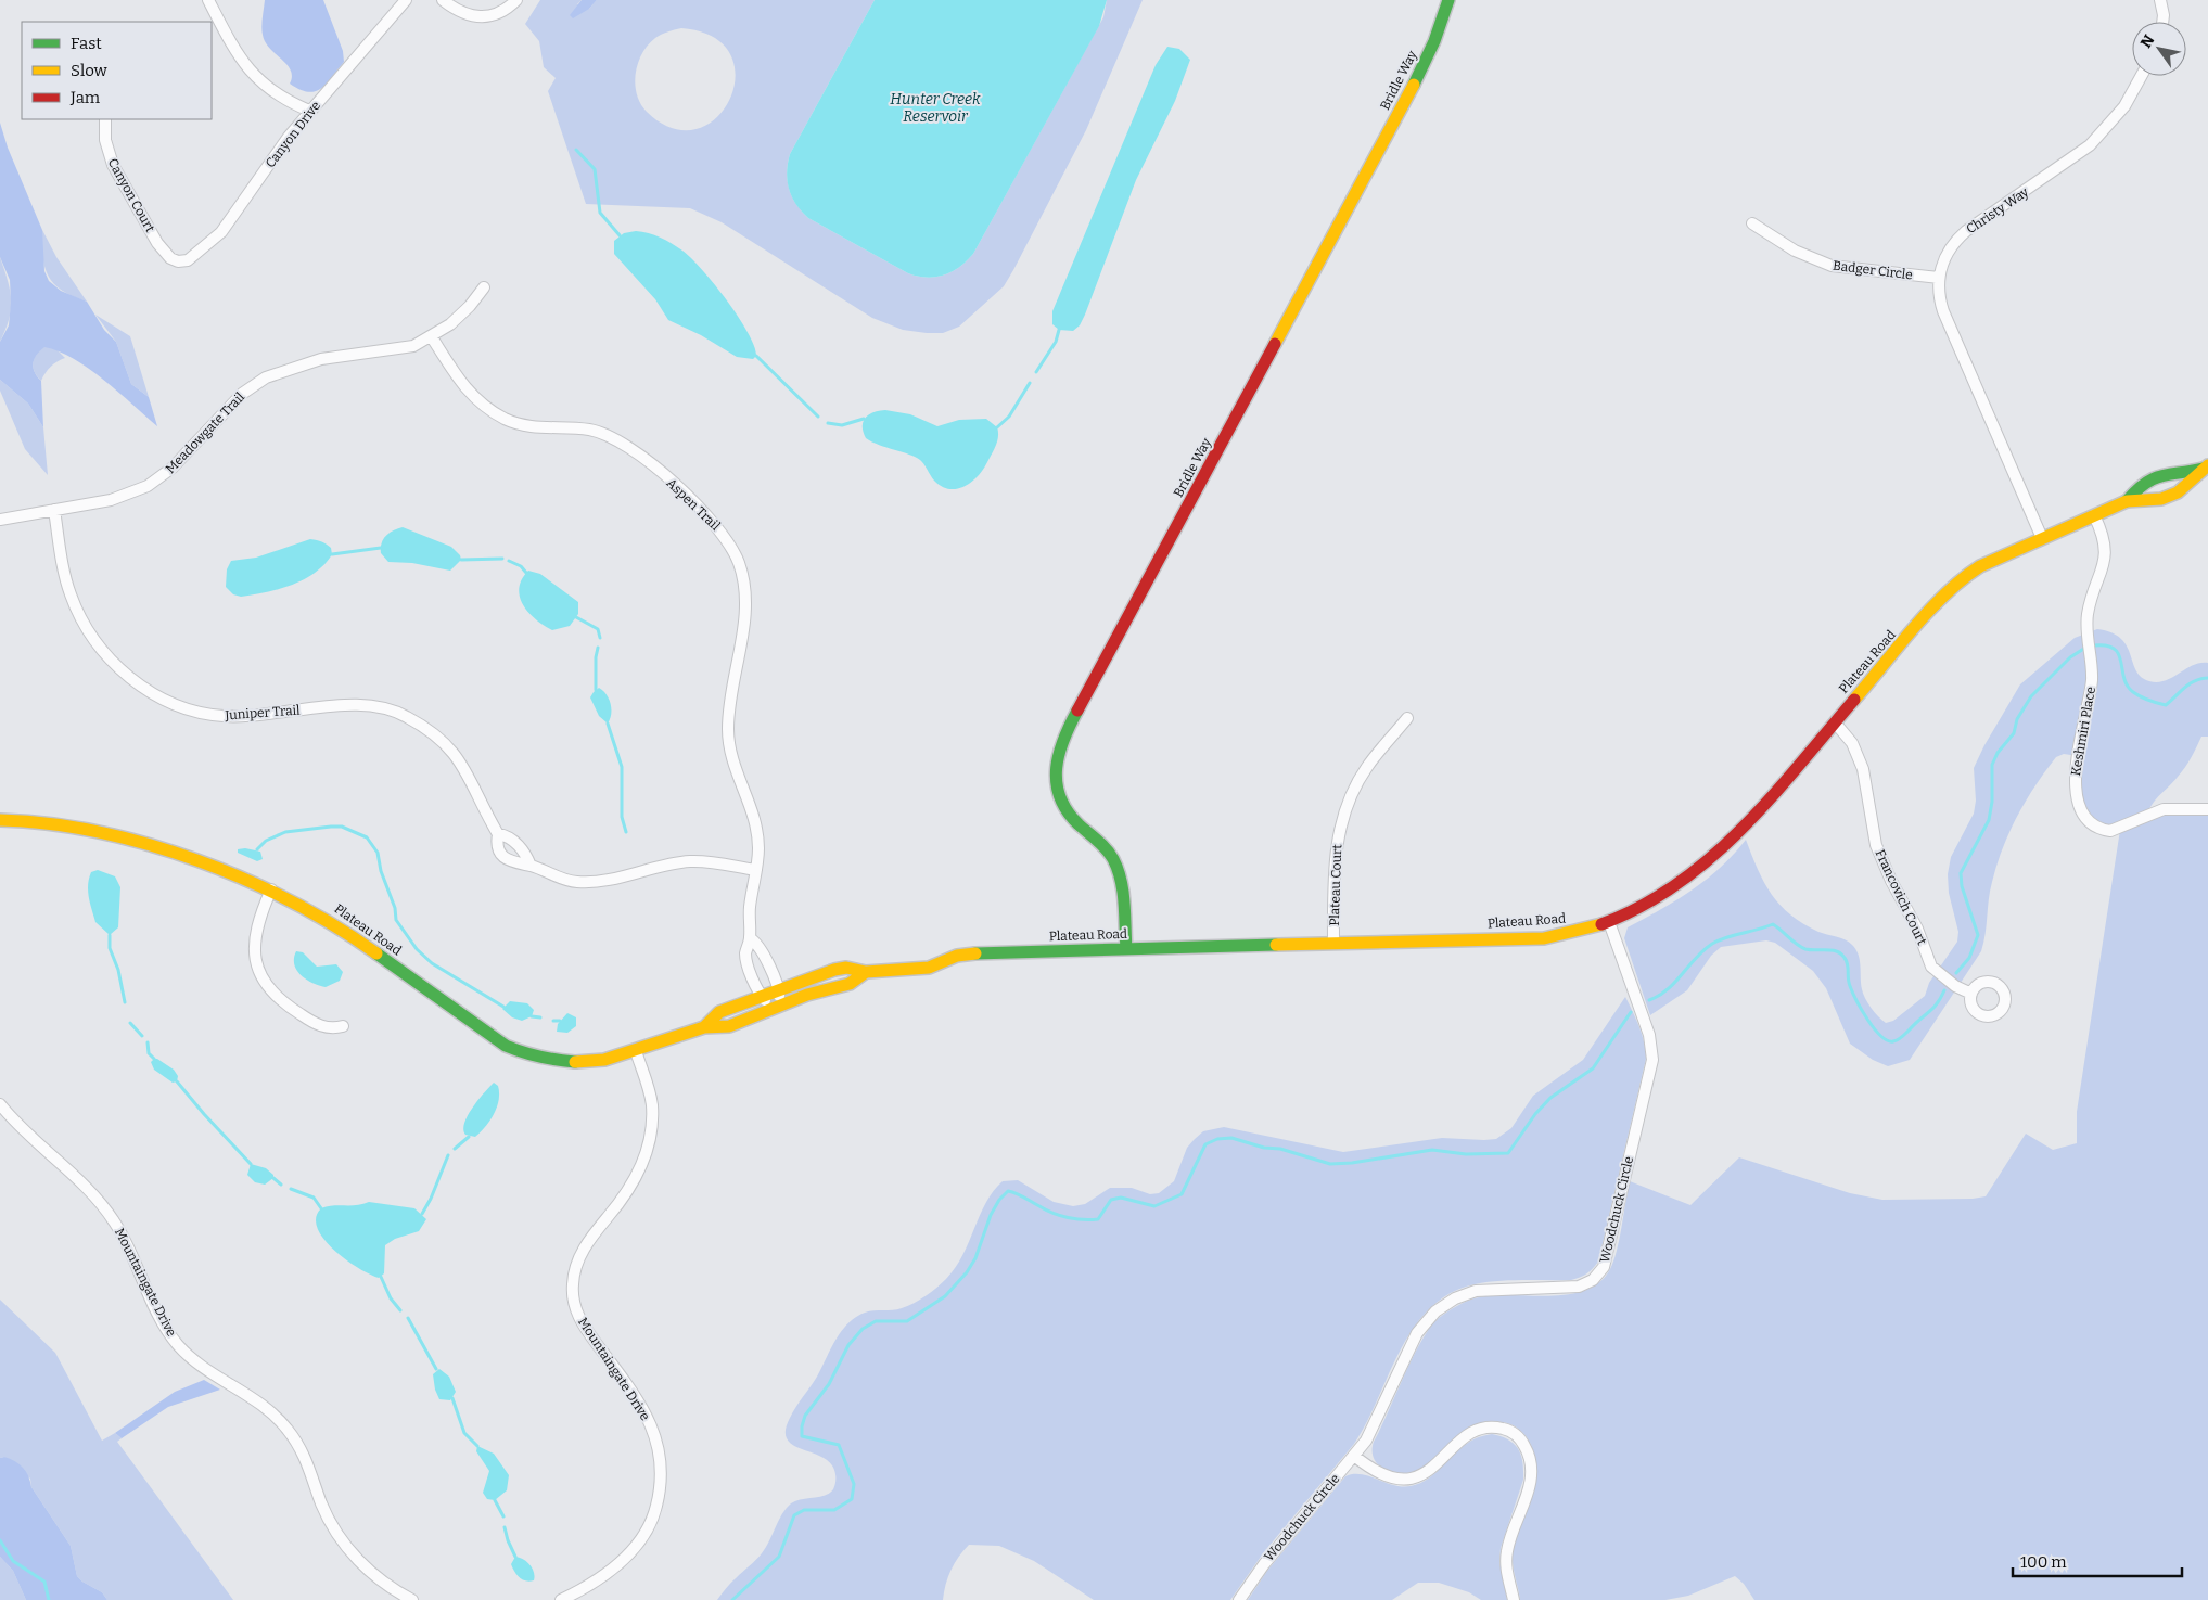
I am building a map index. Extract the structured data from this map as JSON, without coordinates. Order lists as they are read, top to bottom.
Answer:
{
  "streets": {
    "street": [
      "Bridle Way",
      "Canyon Drive",
      "Canyon Court",
      "Christy Way",
      "Badger Circle",
      "Meadowgate Trail",
      "Aspen Trail",
      "Plateau Road",
      "Juniper Trail",
      "Keshmiri Place",
      "Plateau Court",
      "Francovich Court",
      "Woodchuck Circle",
      "Mountaingate Drive"
    ]
  },
  "crossings": [
    ["Bridle Way", "Plateau Road"],
    ["Canyon Drive", "Canyon Court"],
    ["Christy Way", "Badger Circle"],
    ["Christy Way", "Plateau Road"],
    ["Meadowgate Trail", "Aspen Trail"],
    ["Meadowgate Trail", "Juniper Trail"],
    ["Aspen Trail", "Plateau Road"],
    ["Aspen Trail", "Juniper Trail"],
    ["Plateau Road", "Keshmiri Place"],
    ["Plateau Road", "Plateau Court"],
    ["Plateau Road", "Francovich Court"],
    ["Plateau Road", "Woodchuck Circle"],
    ["Plateau Road", "Mountaingate Drive"]
  ],
  "water": ["Hunter Creek Reservoir"],
  "legend": ["Fast", "Slow", "Jam"],
  "scale_bar": "100 m",
  "north": "top left"
}
